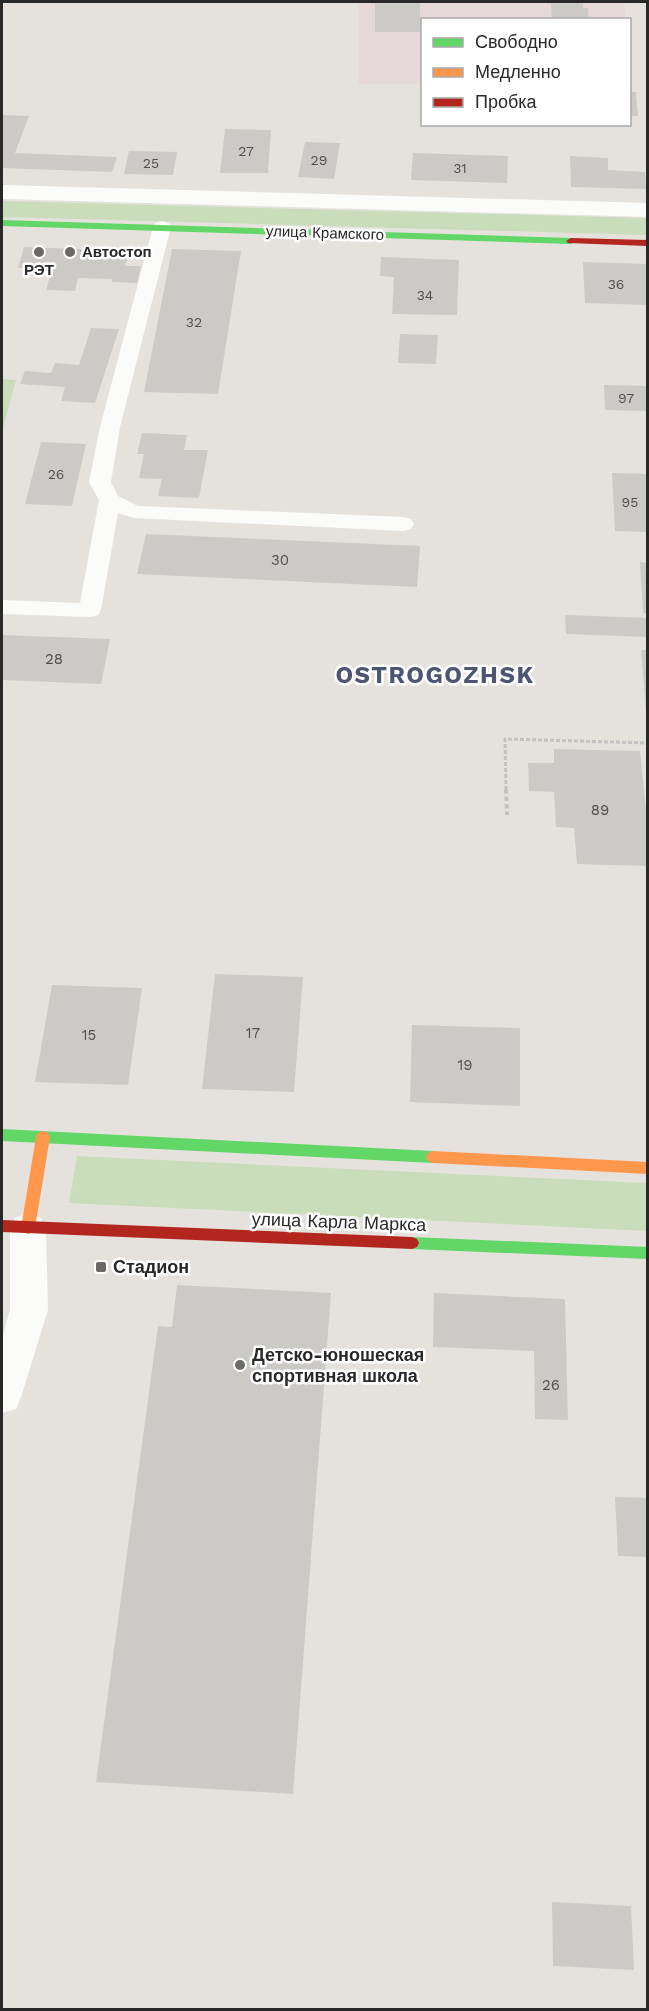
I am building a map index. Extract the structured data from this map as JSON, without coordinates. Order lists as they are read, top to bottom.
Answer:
{
  "streets": {
    "main road": ["улица Крамского", "улица Карла Маркса"]
  },
  "districts": ["OSTROGOZHSK"],
  "places": {
    "other": ["РЭТ", "Автостоп", "Детско-юношеская спортивная школа"],
    "transit": ["Стадион"]
  },
  "house_numbers": [
    "27",
    "29",
    "25",
    "31",
    "36",
    "34",
    "32",
    "97",
    "26",
    "95",
    "30",
    "28",
    "89",
    "17",
    "15",
    "19",
    "26"
  ],
  "legend": ["Свободно", "Медленно", "Пробка"]
}
